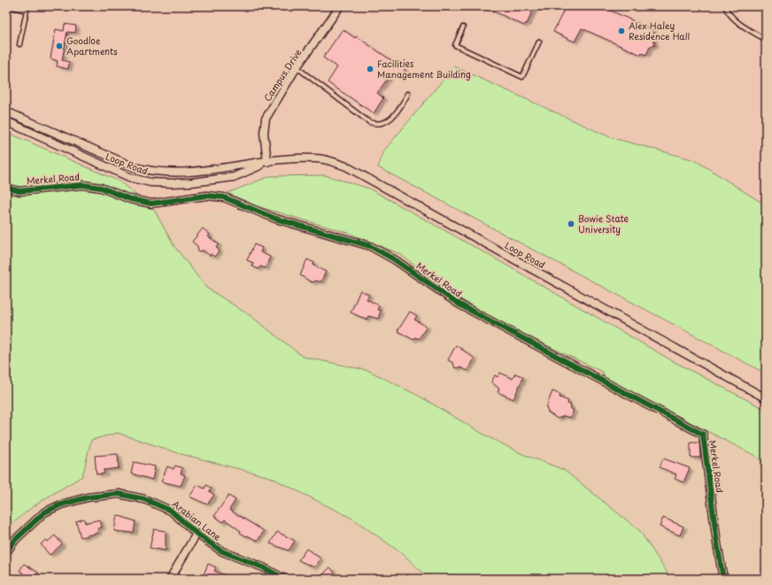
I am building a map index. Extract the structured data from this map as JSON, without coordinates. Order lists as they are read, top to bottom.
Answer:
{
  "streets": {
    "street": [
      "Campus Drive",
      "Loop Road",
      "Merkel Road",
      "Arabian Lane"
    ]
  },
  "crossings": [
    ["Campus Drive", "Loop Road"]
  ],
  "places": [
    "Alex Haley Residence Hall",
    "Goodloe Apartments",
    "Facilities Management Building",
    "Bowie State University"
  ]
}
